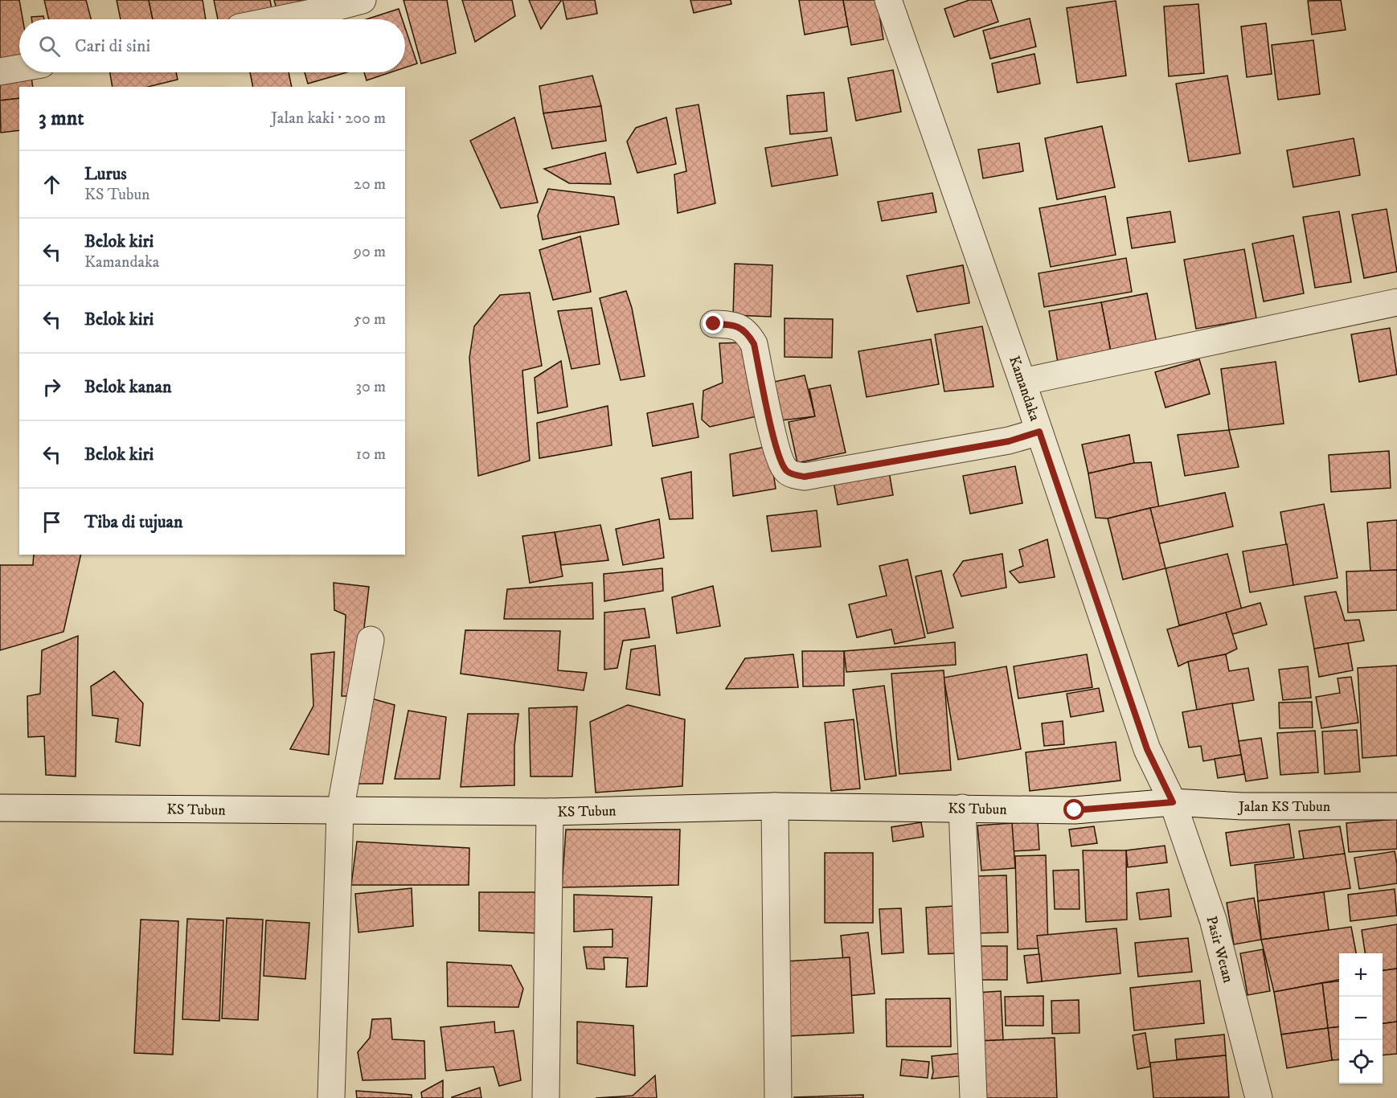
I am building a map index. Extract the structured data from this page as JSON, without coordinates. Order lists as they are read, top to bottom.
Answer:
{
  "streets": {
    "street": [
      "Kamandaka",
      "Jalan KS Tubun",
      "KS Tubun",
      "Pasir Wetan"
    ]
  },
  "crossings": [
    ["Kamandaka", "Jalan KS Tubun"],
    ["Kamandaka", "KS Tubun"],
    ["Kamandaka", "Pasir Wetan"],
    ["Jalan KS Tubun", "KS Tubun"],
    ["Jalan KS Tubun", "Pasir Wetan"],
    ["KS Tubun", "Pasir Wetan"]
  ],
  "page": {
    "search": "Cari di sini",
    "heading": ["3 mnt", "Jalan kaki · 200 m"],
    "list": [
      ["Lurus", "KS Tubun", "20 m"],
      ["Belok kiri", "Kamandaka", "90 m"],
      ["Belok kiri", "50 m"],
      ["Belok kanan", "30 m"],
      ["Belok kiri", "10 m"],
      "Tiba di tujuan"
    ],
    "map_buttons": ["+", "−"]
  }
}
